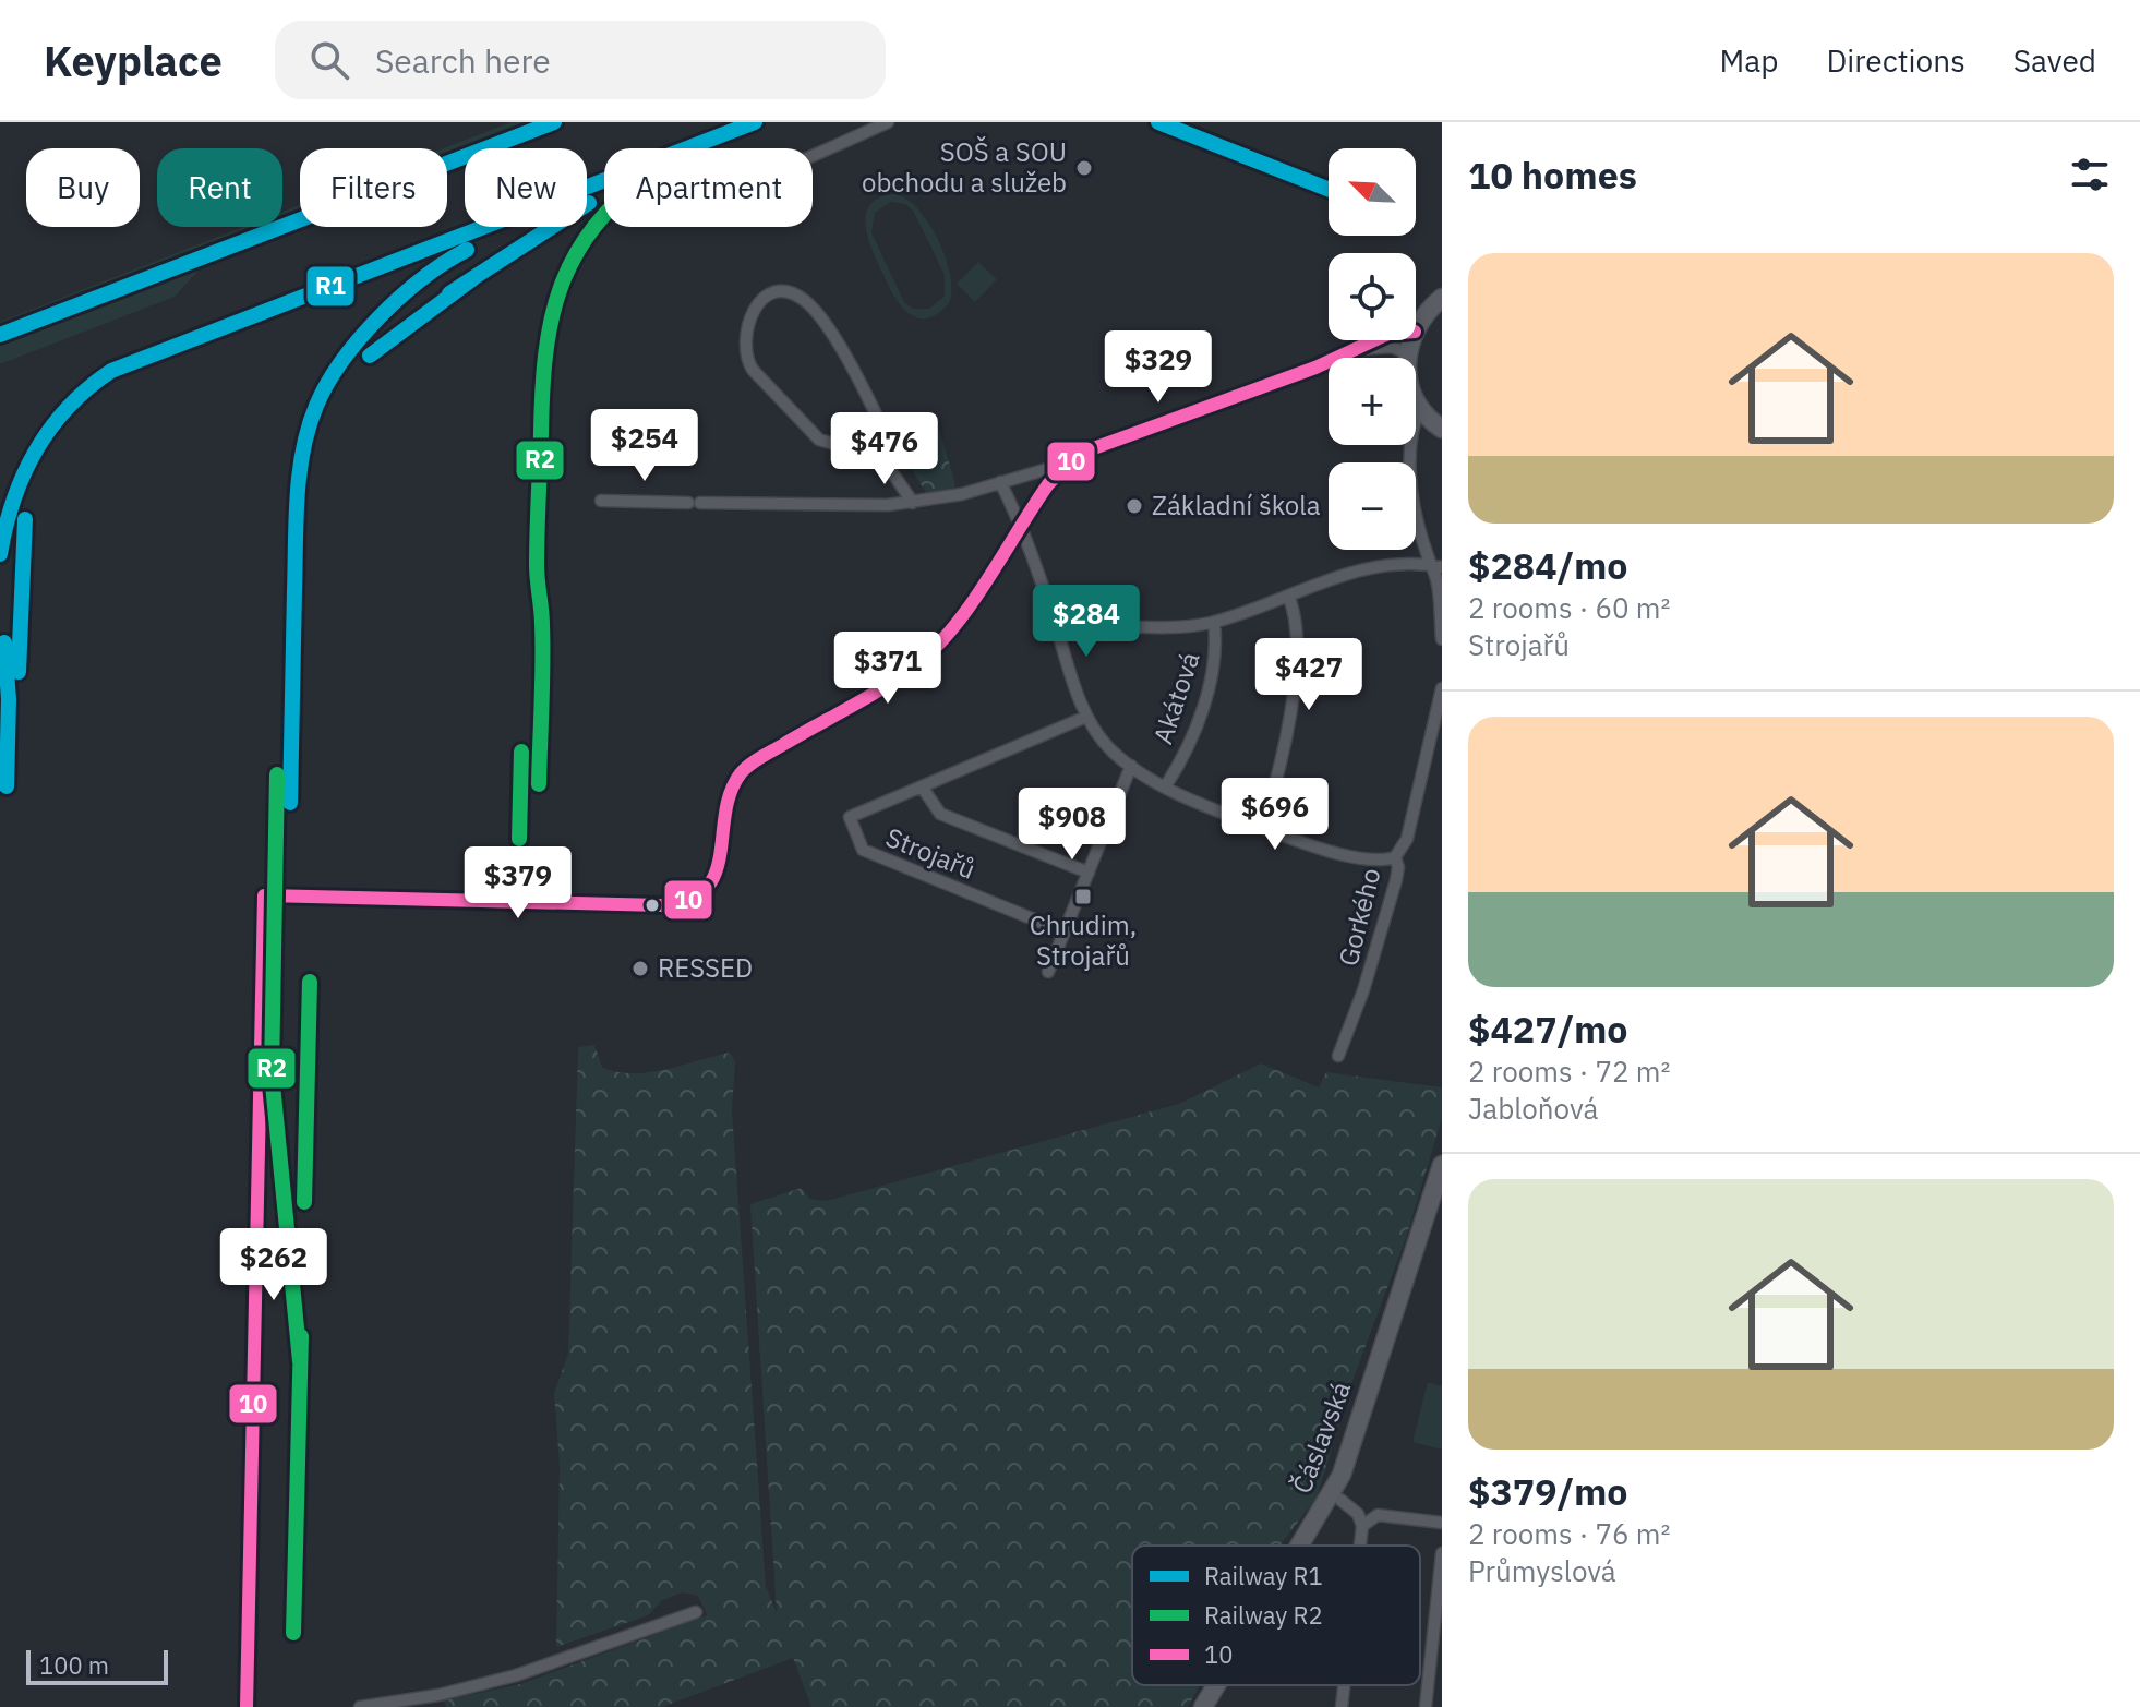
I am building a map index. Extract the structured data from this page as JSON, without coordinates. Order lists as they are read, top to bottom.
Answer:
{
  "streets": {
    "main road": ["Čáslavská"],
    "street": ["Akátová", "Strojařů", "Gorkého"]
  },
  "places": {
    "other": ["SOŠ a SOU obchodu a služeb", "Základní škola", "RESSED"],
    "transit": ["Chrudim, Strojařů"]
  },
  "lines": ["rail line R1", "rail line R2", "transit line 10"],
  "legend": ["Railway R1", "Railway R2", "10"],
  "scale_bar": "100 m",
  "north": "top left",
  "page": {
    "header": "Keyplace",
    "search": "Search here",
    "nav": ["Map", "Directions", "Saved"],
    "heading": "10 homes",
    "map_buttons": ["+", "−"],
    "chip": [
      "Buy",
      "Rent",
      "Filters",
      "New",
      "Apartment"
    ],
    "list": [
      {
        "name": "$284/mo",
        "note": "2 rooms · 60 m² · Strojařů"
      },
      {
        "name": "$427/mo",
        "note": "2 rooms · 72 m² · Jabloňová"
      },
      {
        "name": "$379/mo",
        "note": "2 rooms · 76 m² · Průmyslová"
      }
    ],
    "price": [
      "$329",
      "$254",
      "$476",
      "$284",
      "$371",
      "$427",
      "$696",
      "$908",
      "$379",
      "$262"
    ],
    "scale": "100 m"
  }
}
